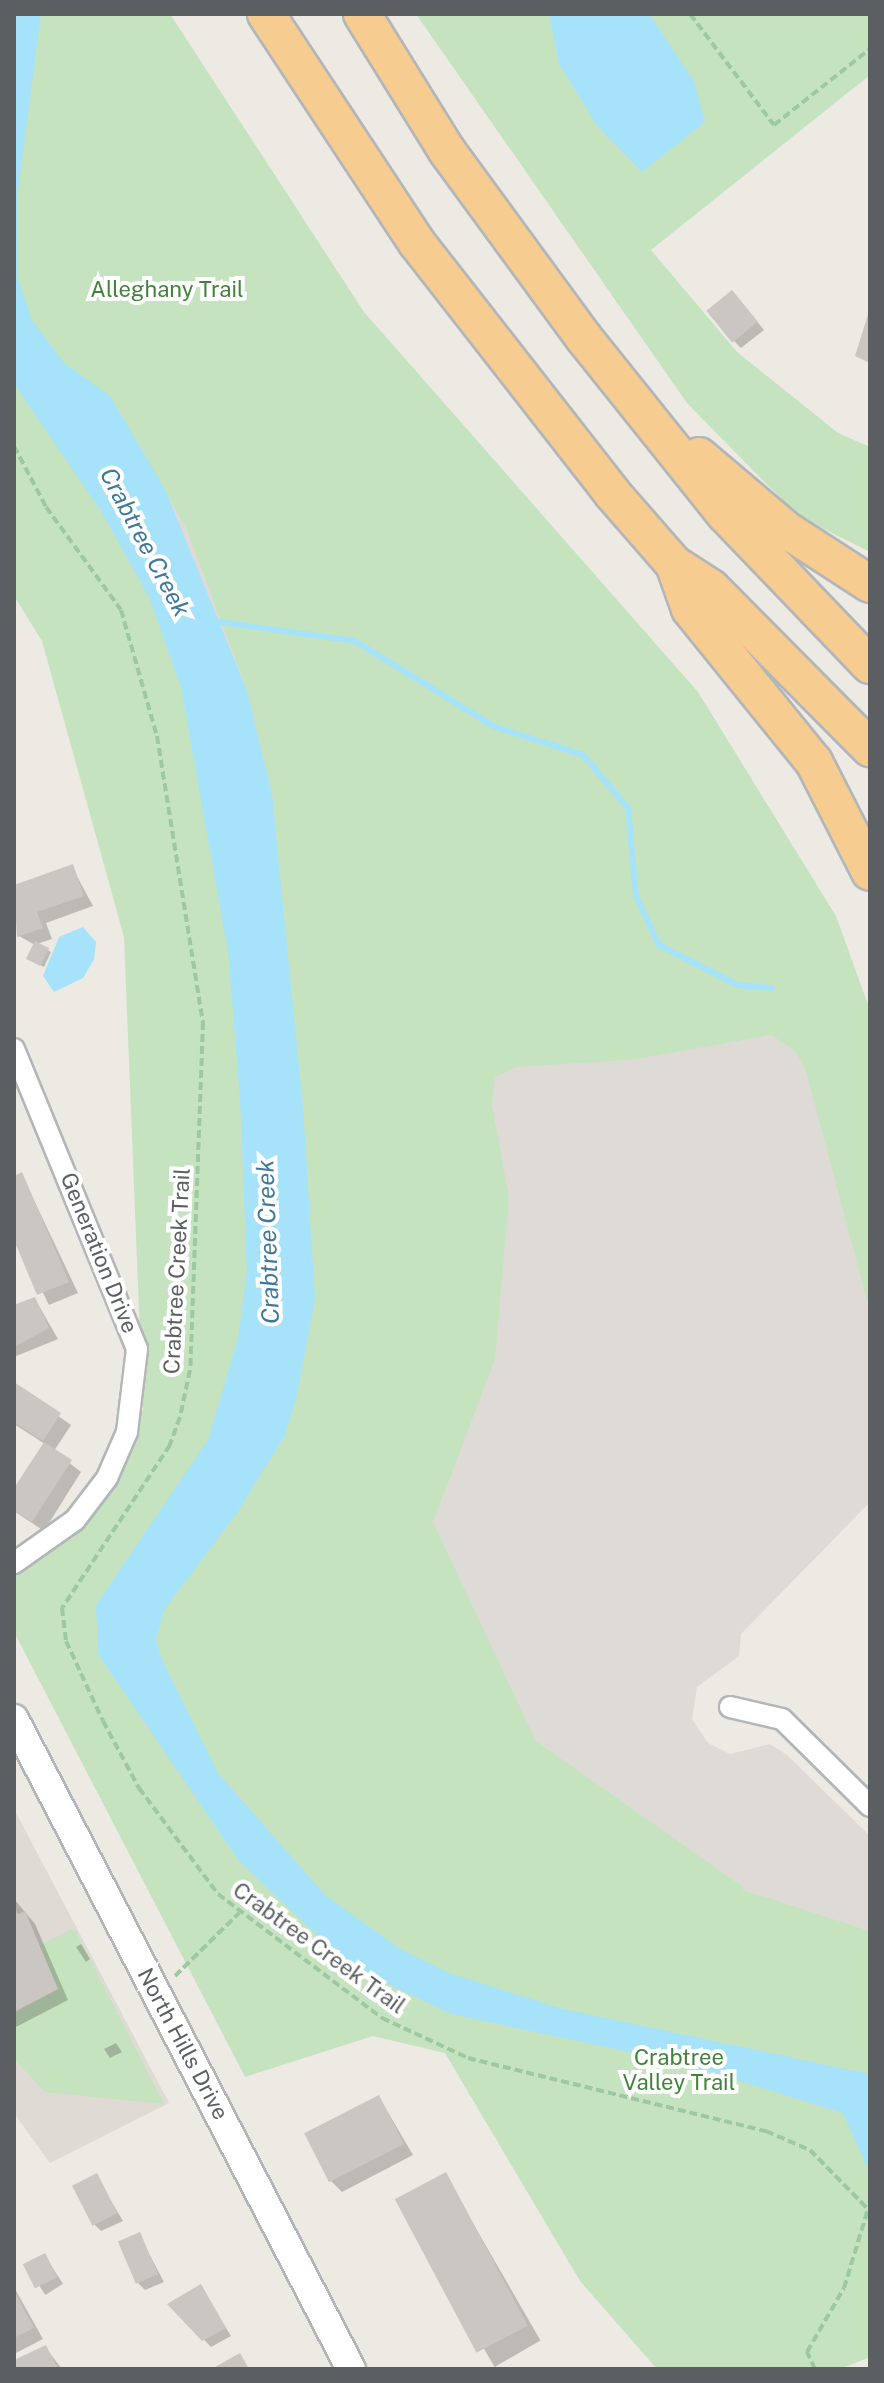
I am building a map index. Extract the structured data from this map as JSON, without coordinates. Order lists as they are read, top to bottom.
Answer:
{
  "streets": {
    "main road": ["North Hills Drive"],
    "street": ["Generation Drive"],
    "path": ["Crabtree Creek Trail"]
  },
  "water": ["Crabtree Creek"],
  "parks": ["Alleghany Trail", "Crabtree Valley Trail"]
}
